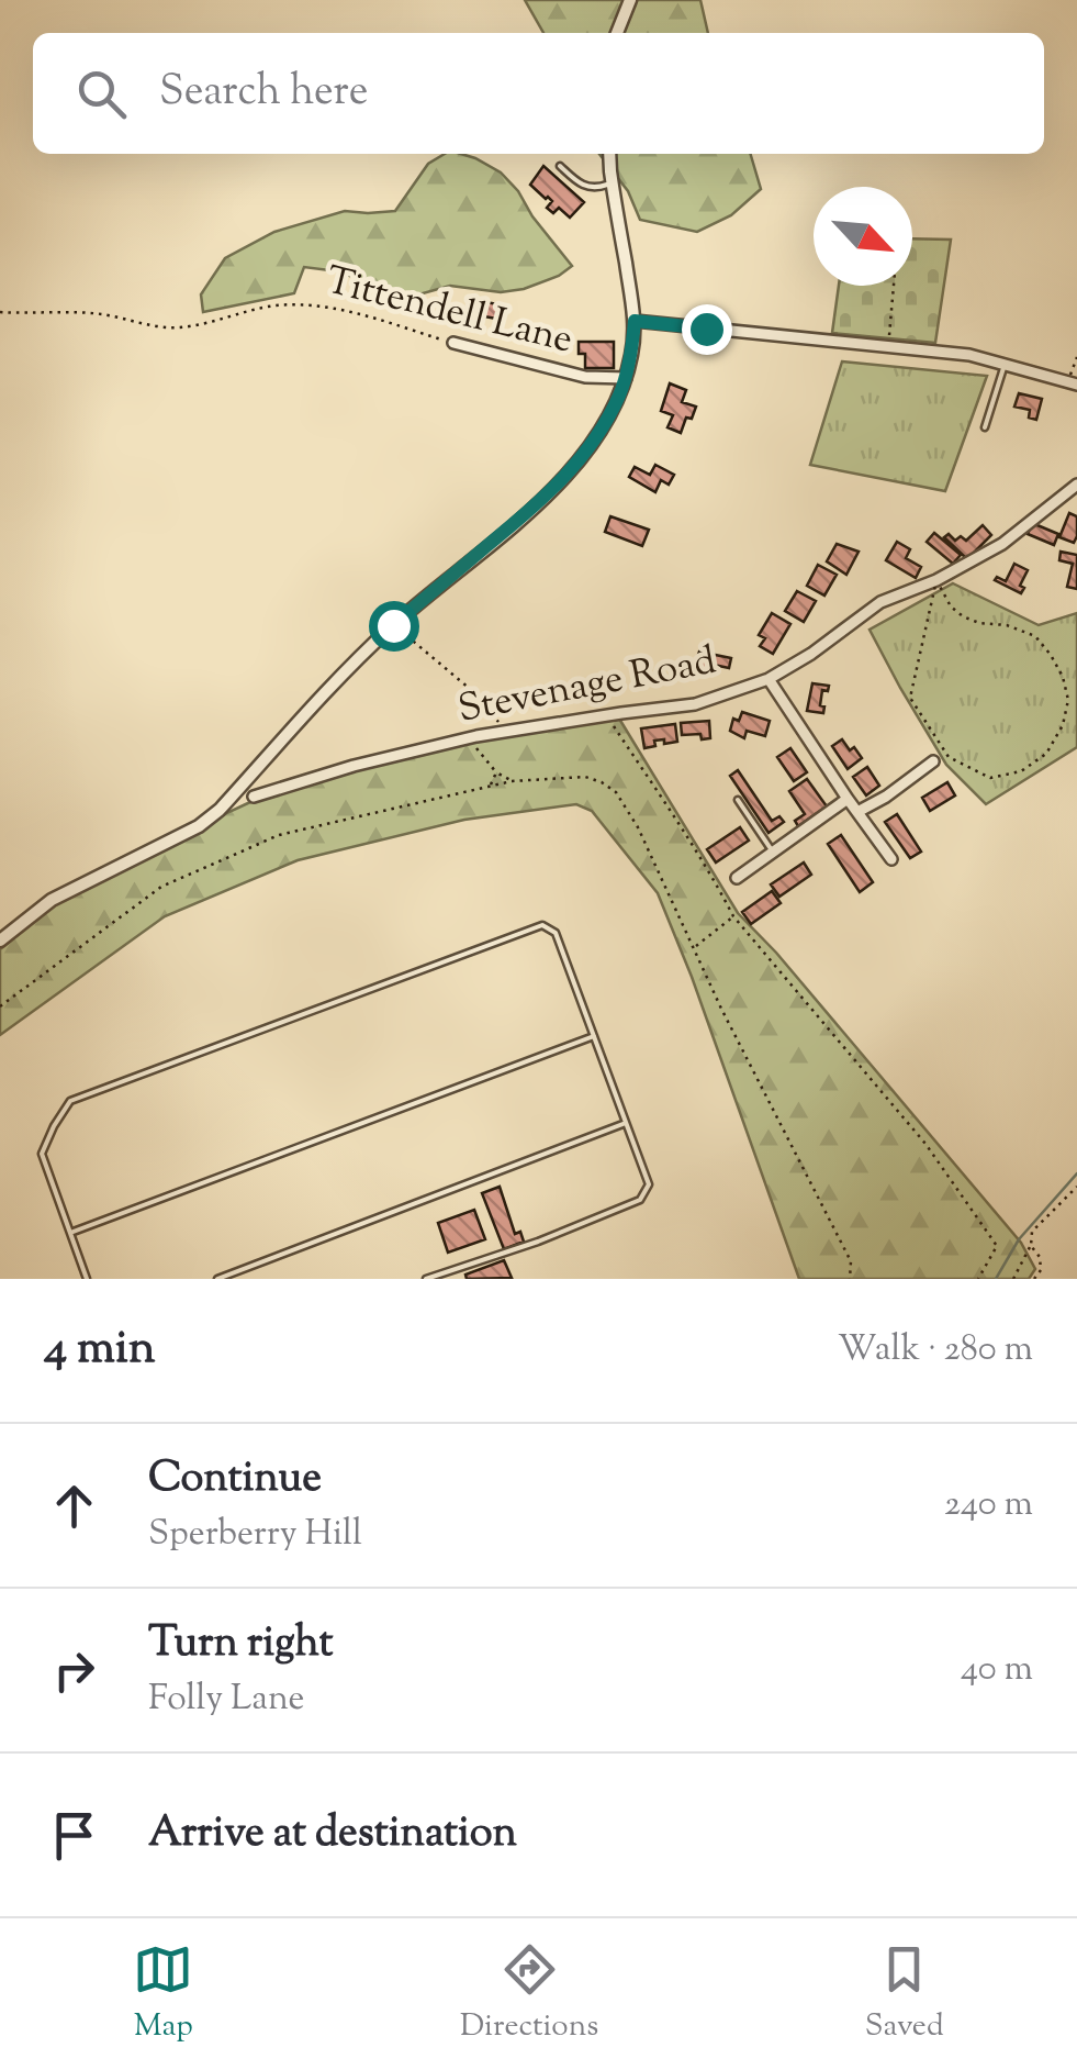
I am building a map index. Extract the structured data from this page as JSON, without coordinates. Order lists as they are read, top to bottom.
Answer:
{
  "streets": {
    "street": ["Tittendell Lane", "Stevenage Road"]
  },
  "north": "bottom right",
  "page": {
    "search": "Search here",
    "heading": ["4 min", "Walk · 280 m"],
    "list": [
      ["Continue", "Sperberry Hill", "240 m"],
      ["Turn right", "Folly Lane", "40 m"],
      "Arrive at destination"
    ],
    "nav": ["Map", "Directions", "Saved"]
  }
}
